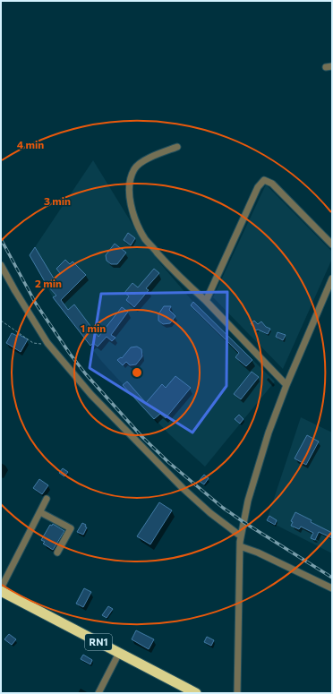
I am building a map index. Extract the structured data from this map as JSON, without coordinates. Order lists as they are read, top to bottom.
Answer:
{
  "streets": {
    "highway": ["RN1"]
  },
  "rings": [
    "4 min",
    "3 min",
    "2 min",
    "1 min"
  ]
}
